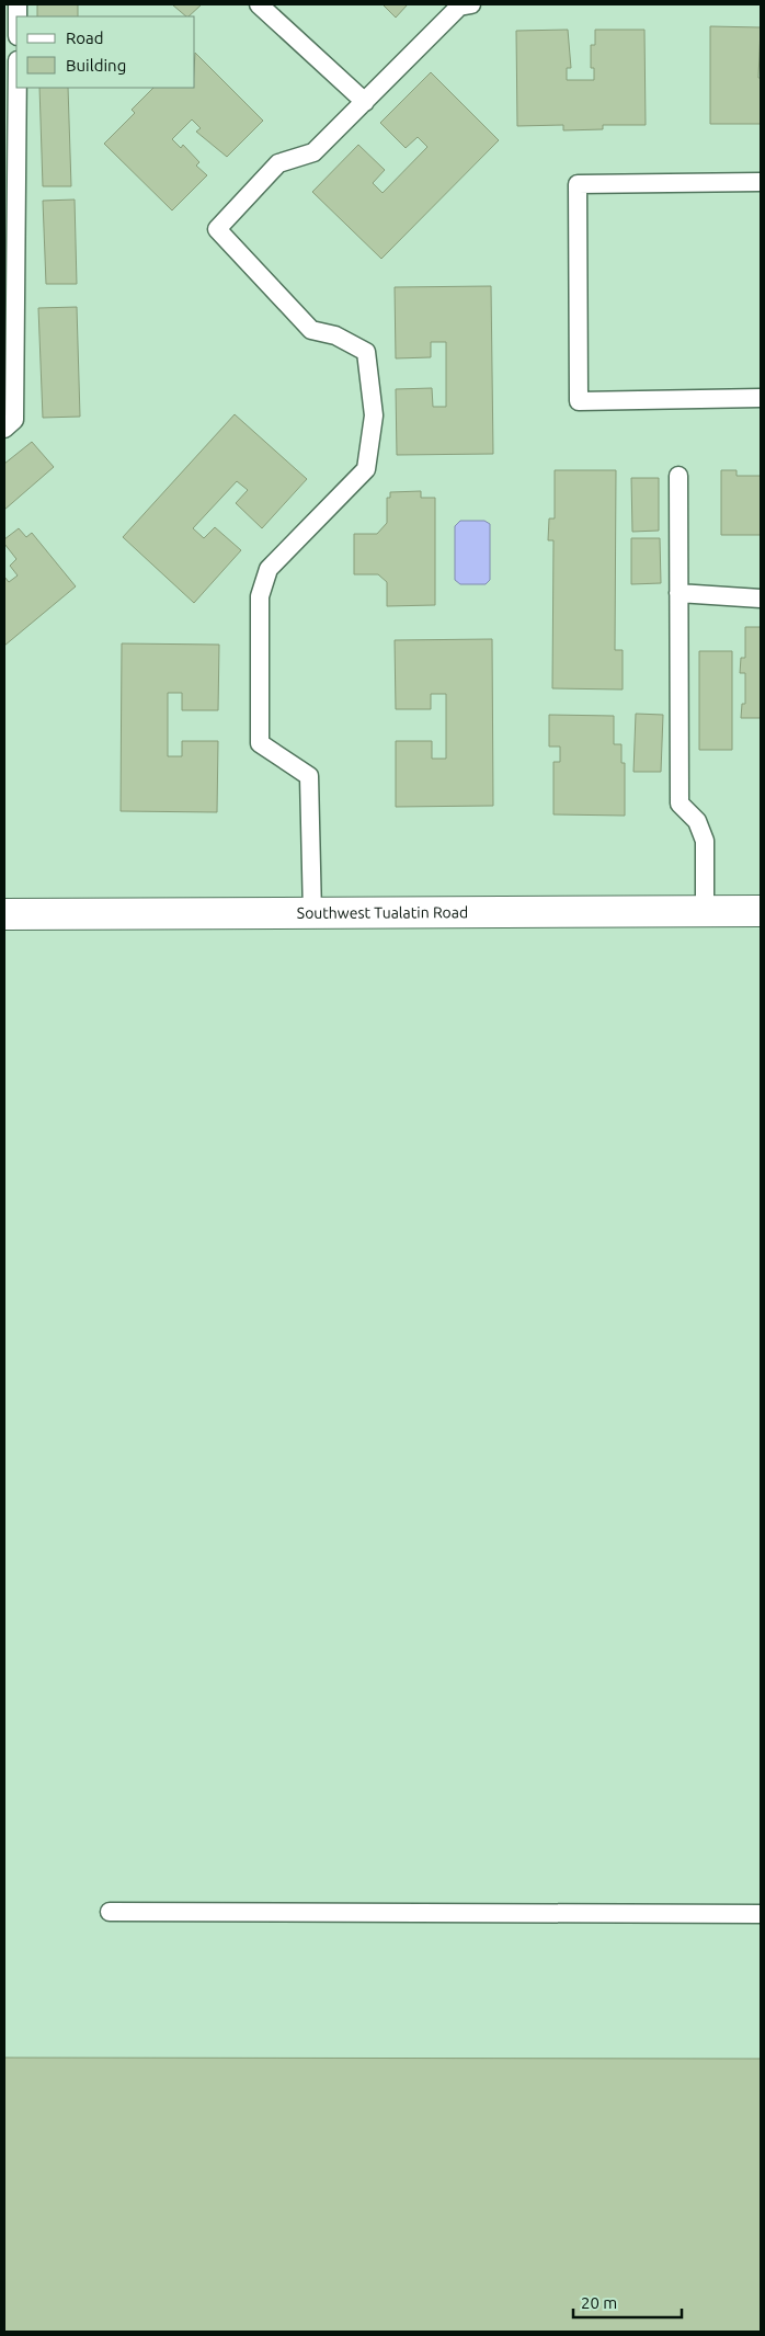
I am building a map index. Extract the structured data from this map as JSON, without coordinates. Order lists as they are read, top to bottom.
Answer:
{
  "streets": {
    "main road": ["Southwest Tualatin Road"]
  },
  "legend": ["Road", "Building"],
  "scale_bar": "20 m"
}
